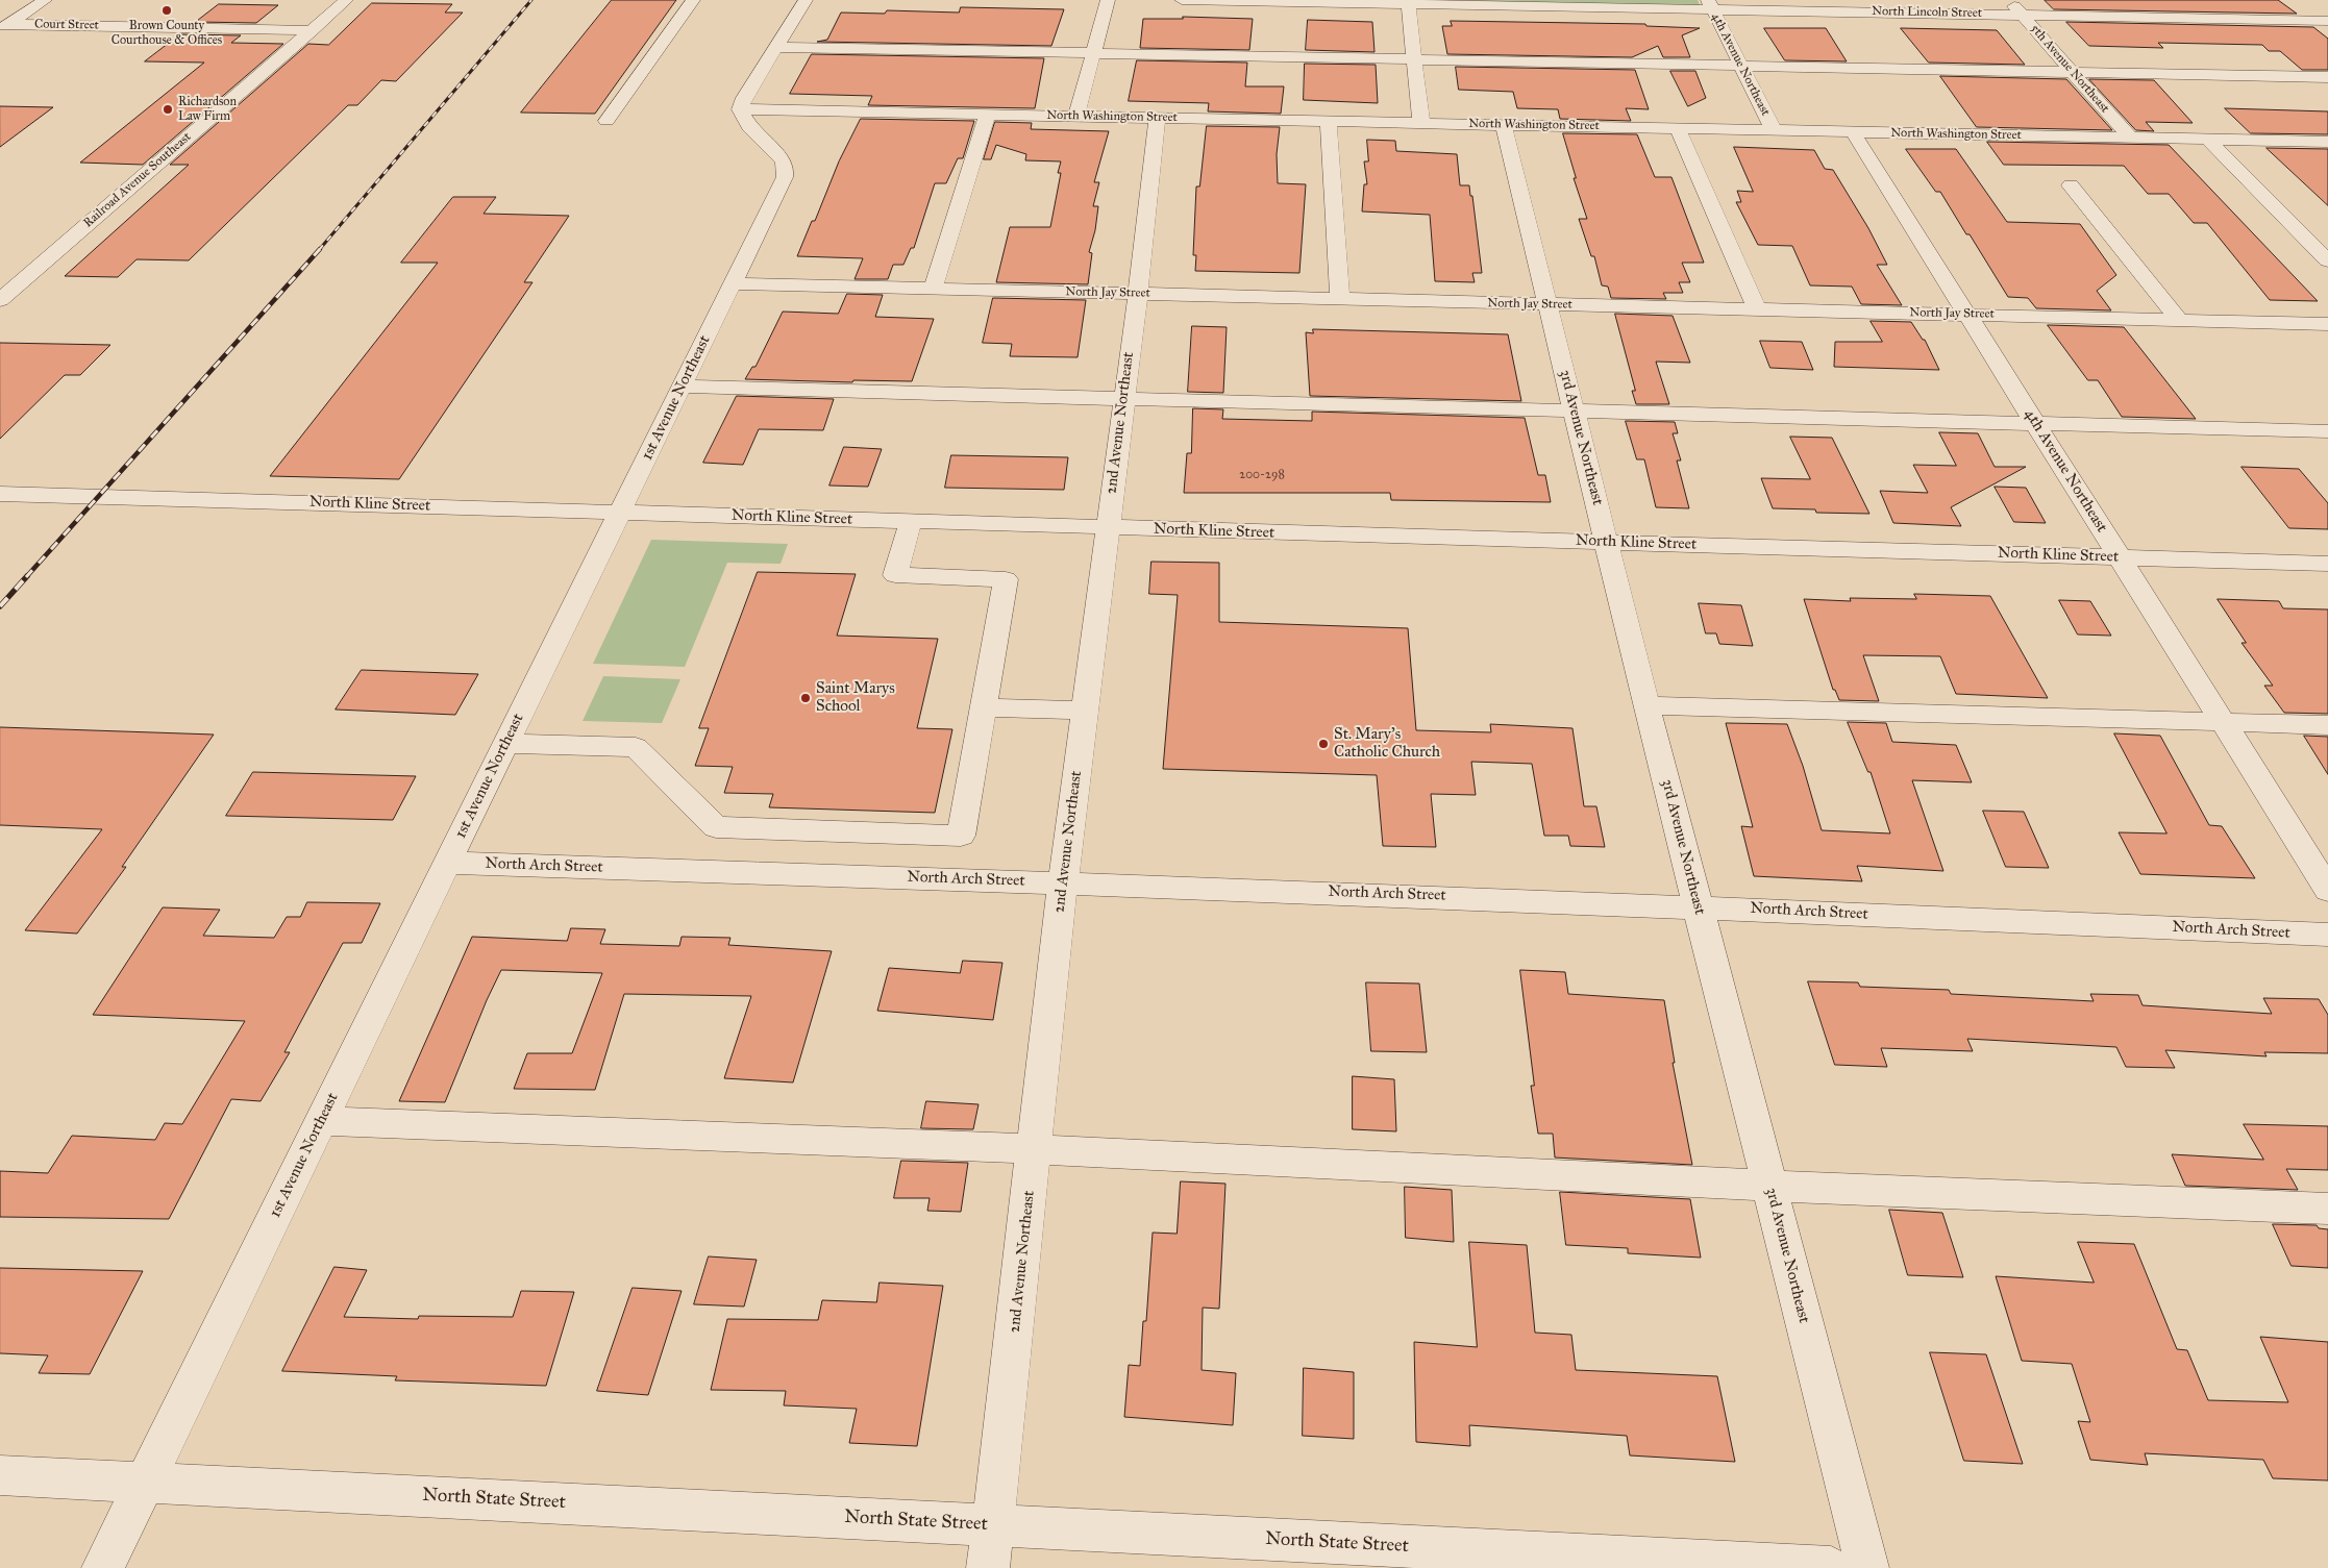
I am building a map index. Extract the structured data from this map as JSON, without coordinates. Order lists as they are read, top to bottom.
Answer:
{
  "streets": {
    "street": [
      "North Lincoln Street",
      "Court Street",
      "4th Avenue Northeast",
      "5th Avenue Northeast",
      "North Washington Street",
      "Railroad Avenue Southeast",
      "North Jay Street",
      "1st Avenue Northeast",
      "2nd Avenue Northeast",
      "3rd Avenue Northeast",
      "North Kline Street",
      "North Arch Street",
      "North State Street"
    ]
  },
  "crossings": [
    ["North Lincoln Street", "4th Avenue Northeast"],
    ["North Lincoln Street", "5th Avenue Northeast"],
    ["Court Street", "Railroad Avenue Southeast"],
    ["4th Avenue Northeast", "North Washington Street"],
    ["4th Avenue Northeast", "North Jay Street"],
    ["4th Avenue Northeast", "North Kline Street"],
    ["5th Avenue Northeast", "North Washington Street"],
    ["North Washington Street", "1st Avenue Northeast"],
    ["North Washington Street", "2nd Avenue Northeast"],
    ["North Washington Street", "3rd Avenue Northeast"],
    ["North Jay Street", "1st Avenue Northeast"],
    ["North Jay Street", "2nd Avenue Northeast"],
    ["North Jay Street", "3rd Avenue Northeast"],
    ["1st Avenue Northeast", "North Kline Street"],
    ["1st Avenue Northeast", "North Arch Street"],
    ["1st Avenue Northeast", "North State Street"],
    ["2nd Avenue Northeast", "North Kline Street"],
    ["2nd Avenue Northeast", "North Arch Street"],
    ["2nd Avenue Northeast", "North State Street"],
    ["3rd Avenue Northeast", "North Kline Street"],
    ["3rd Avenue Northeast", "North Arch Street"]
  ],
  "places": [
    "Brown County Courthouse & Offices",
    "Richardson Law Firm",
    "Saint Marys School",
    "St. Mary's Catholic Church"
  ],
  "house_numbers": ["200-298"]
}
